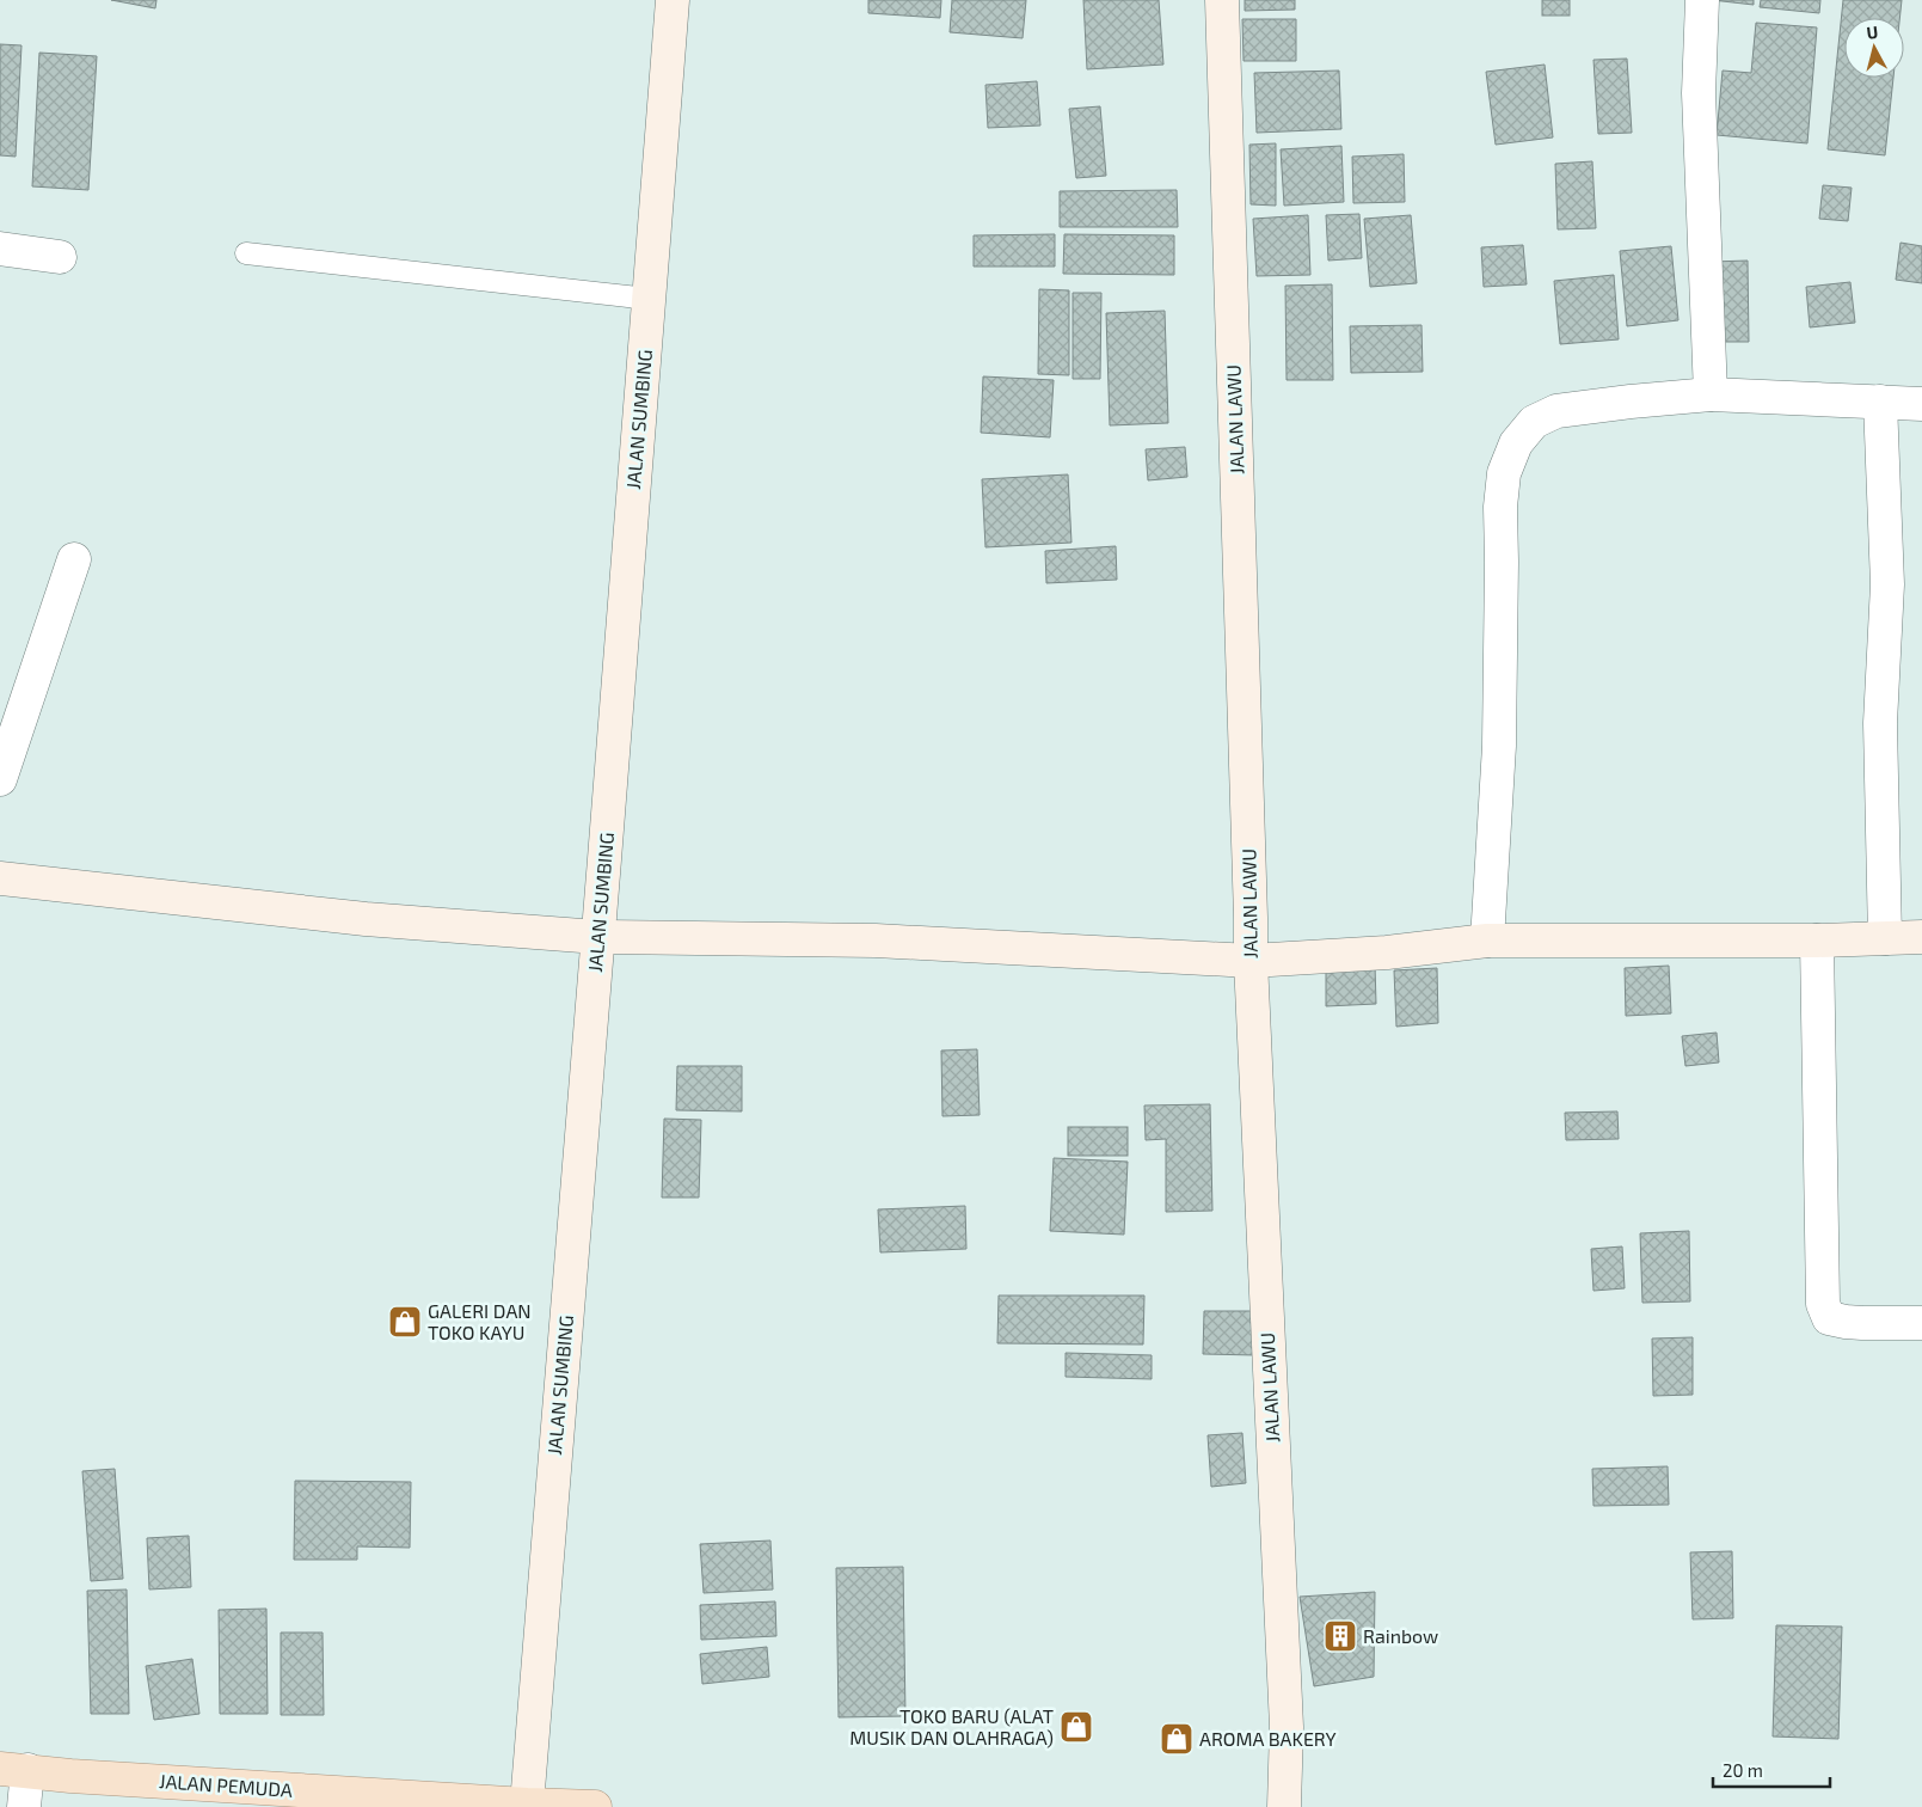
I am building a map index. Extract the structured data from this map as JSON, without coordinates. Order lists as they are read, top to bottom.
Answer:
{
  "streets": {
    "main road": ["JALAN SUMBING", "JALAN LAWU", "JALAN PEMUDA"]
  },
  "crossings": [
    ["JALAN SUMBING", "JALAN PEMUDA"]
  ],
  "places": {
    "shop": ["GALERI DAN TOKO KAYU", "TOKO BARU (ALAT MUSIK DAN OLAHRAGA)", "AROMA BAKERY"],
    "building": ["Rainbow"]
  },
  "scale_bar": "20 m",
  "north": "top"
}
